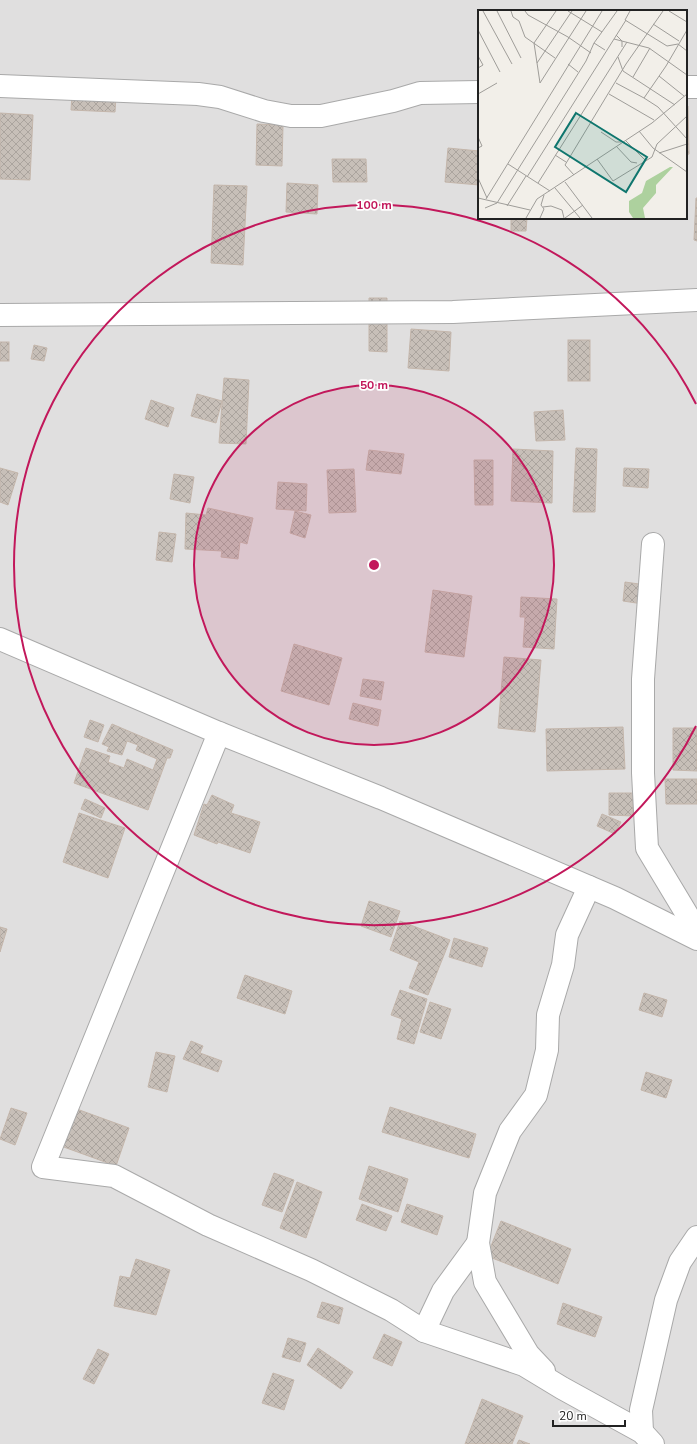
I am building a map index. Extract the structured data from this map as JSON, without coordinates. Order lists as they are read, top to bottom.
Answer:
{
  "scale_bar": "20 m",
  "rings": ["100 m", "50 m"]
}
